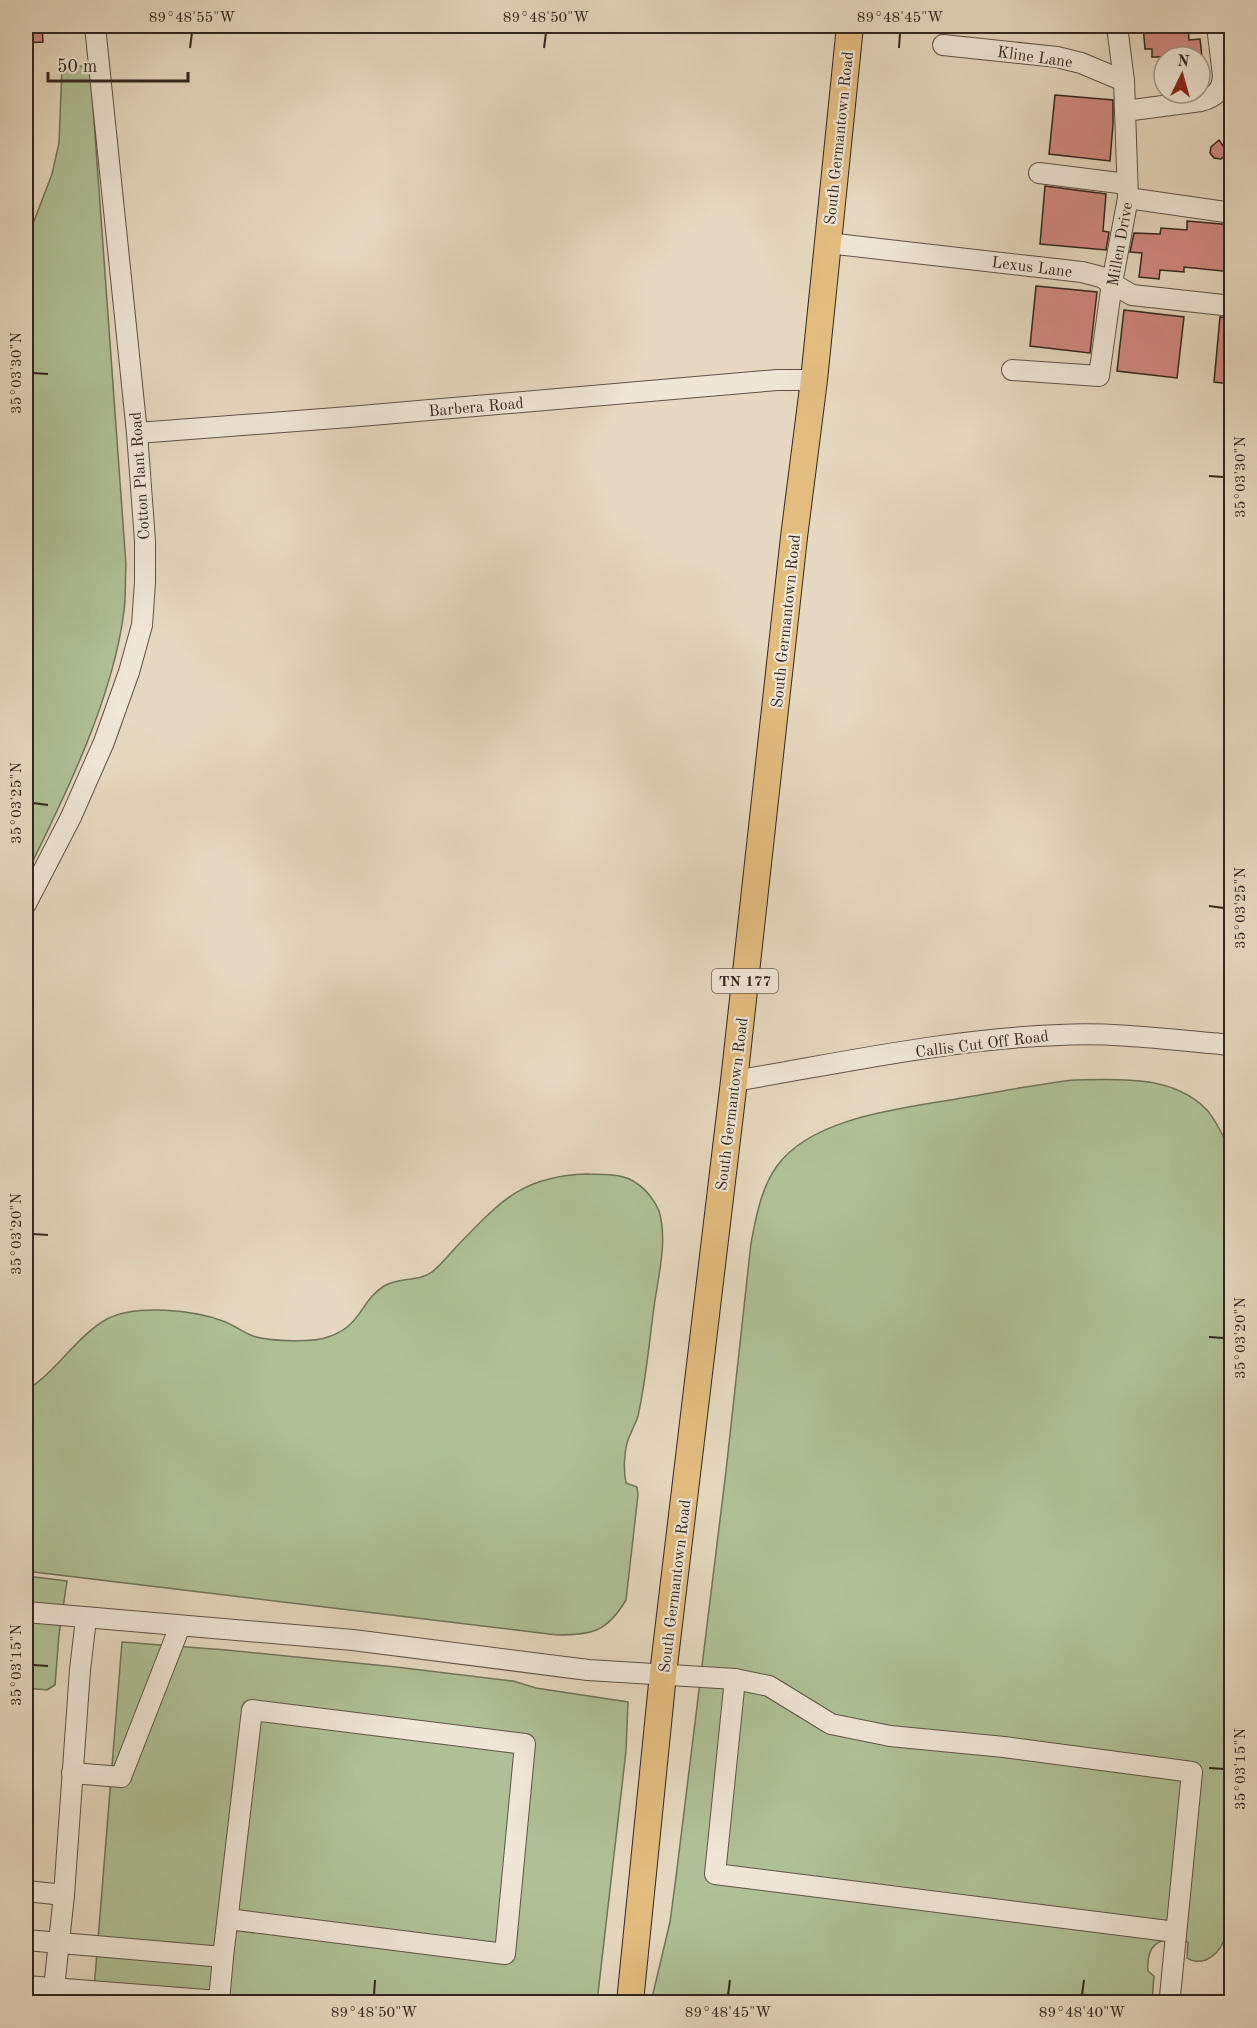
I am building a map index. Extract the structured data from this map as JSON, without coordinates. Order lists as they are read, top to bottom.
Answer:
{
  "streets": {
    "main road": ["South Germantown Road", "TN 177"],
    "street": [
      "Kline Lane",
      "Millen Drive",
      "Lexus Lane",
      "Barbera Road",
      "Cotton Plant Road",
      "Callis Cut Off Road"
    ]
  },
  "crossings": [
    ["Kline Lane", "Millen Drive"],
    ["South Germantown Road", "Lexus Lane"],
    ["South Germantown Road", "Barbera Road"],
    ["South Germantown Road", "Callis Cut Off Road"],
    ["Millen Drive", "Lexus Lane"],
    ["Barbera Road", "Cotton Plant Road"]
  ],
  "scale_bar": "50 m",
  "north": "top",
  "coordinates": [
    "89°48'55\"W",
    "89°48'50\"W",
    "89°48'45\"W",
    "35°03'30\"N",
    "35°03'25\"N",
    "35°03'20\"N",
    "35°03'15\"N",
    "89°48'40\"W"
  ]
}
